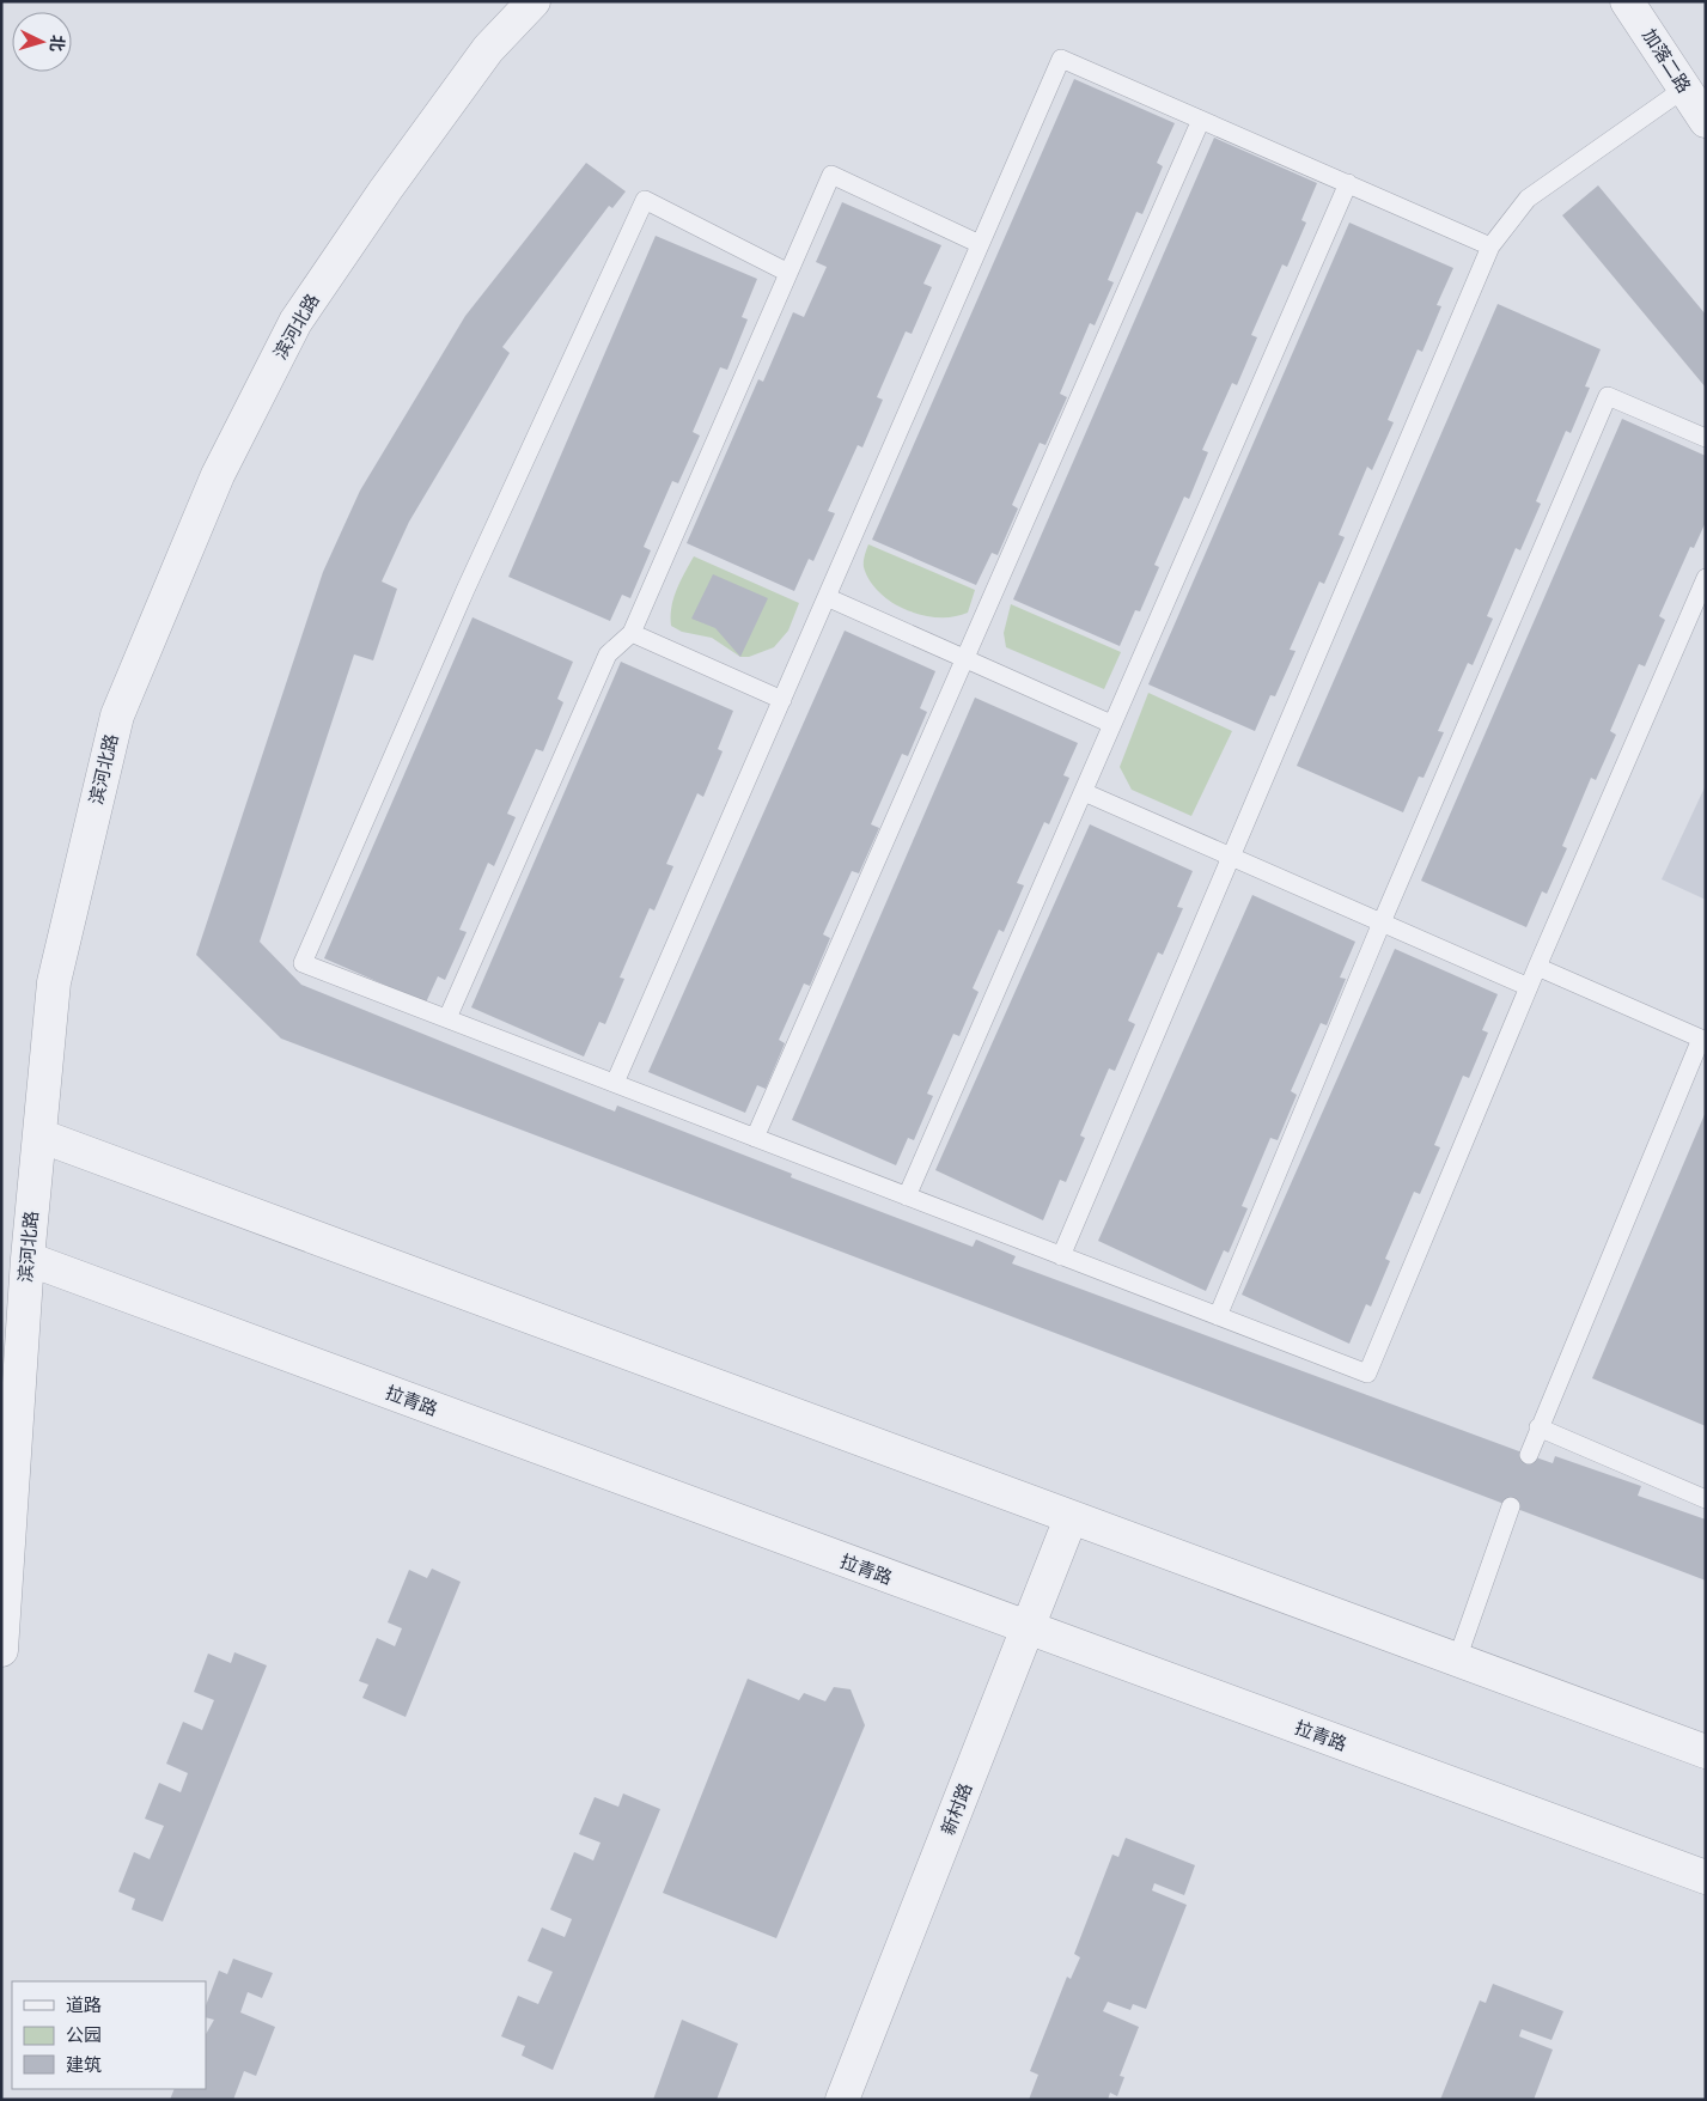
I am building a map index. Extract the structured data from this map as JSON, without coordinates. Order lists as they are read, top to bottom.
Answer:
{
  "streets": {
    "street": [
      "加落二路",
      "滨河北路",
      "拉青路",
      "新村路"
    ]
  },
  "crossings": [
    ["滨河北路", "拉青路"],
    ["拉青路", "新村路"]
  ],
  "legend": ["道路", "公园", "建筑"],
  "north": "right"
}
